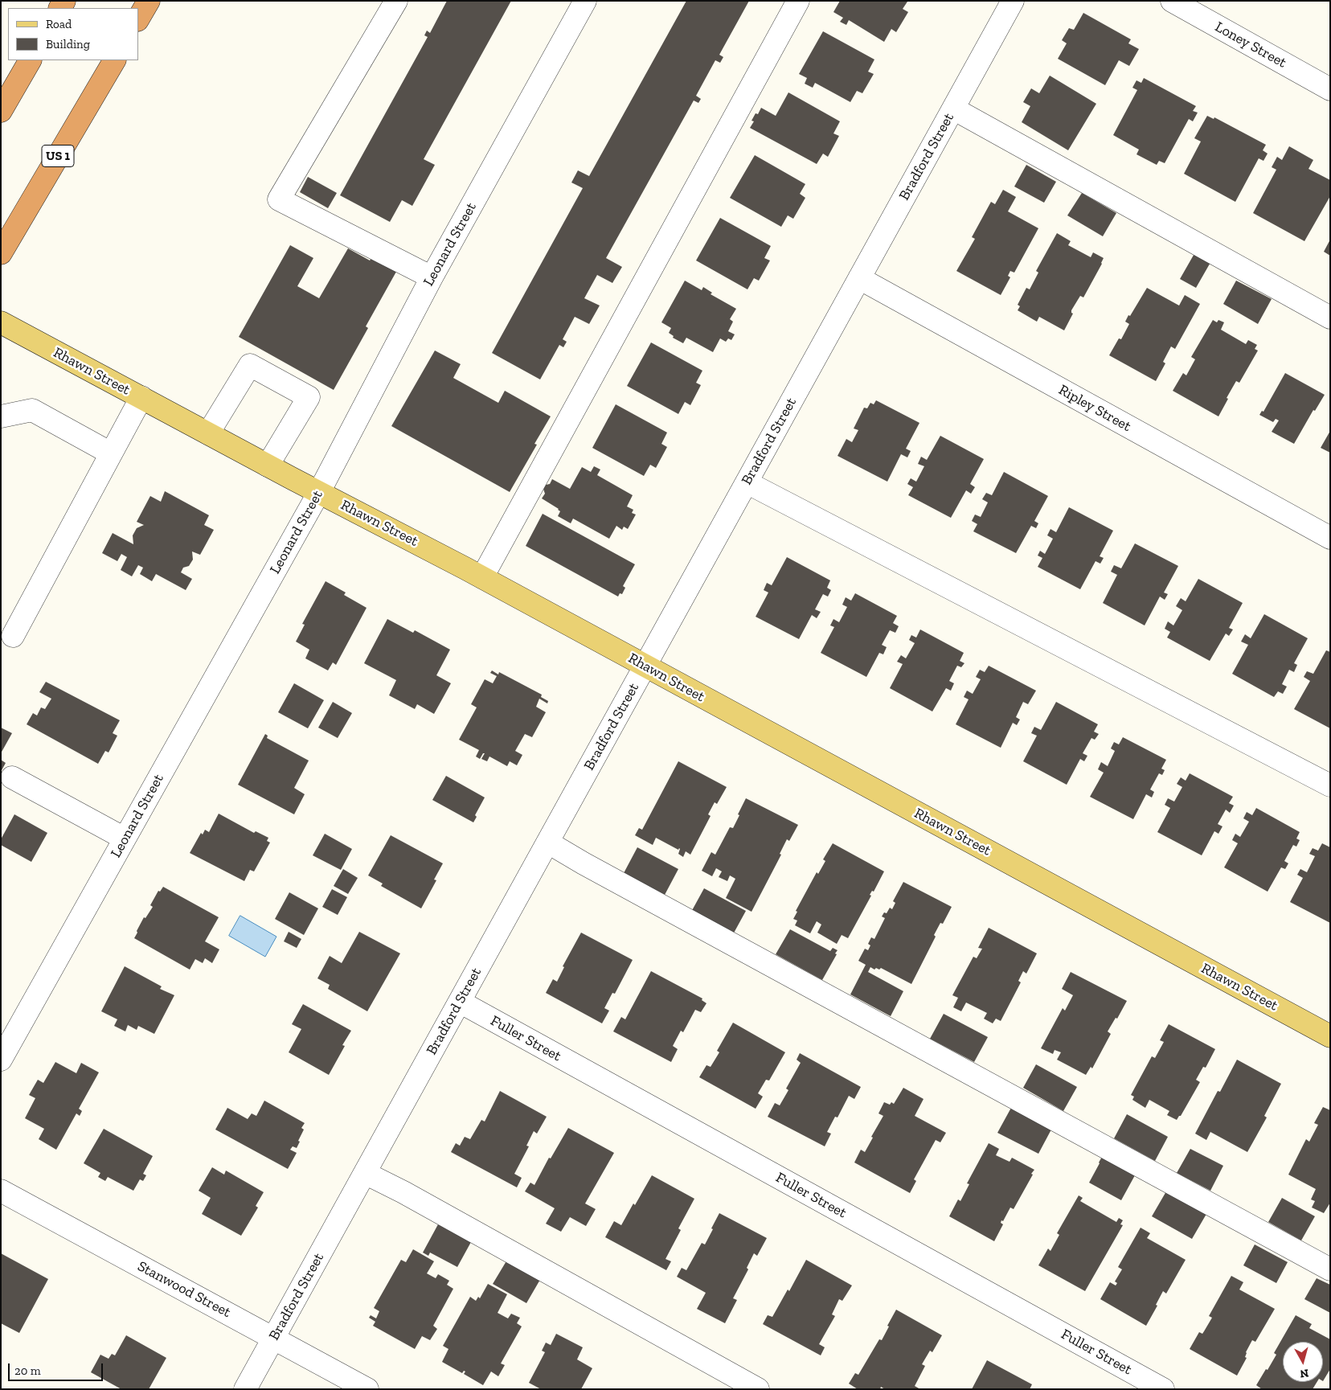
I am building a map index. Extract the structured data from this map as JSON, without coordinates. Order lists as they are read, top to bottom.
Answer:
{
  "streets": {
    "highway": ["US 1"],
    "main road": ["Rhawn Street"],
    "street": [
      "Loney Street",
      "Bradford Street",
      "Leonard Street",
      "Ripley Street",
      "Fuller Street",
      "Stanwood Street"
    ]
  },
  "crossings": [
    ["Bradford Street", "Rhawn Street"],
    ["Bradford Street", "Ripley Street"],
    ["Bradford Street", "Fuller Street"],
    ["Bradford Street", "Stanwood Street"],
    ["Leonard Street", "Rhawn Street"]
  ],
  "legend": ["Road", "Building"],
  "scale_bar": "20 m",
  "north": "bottom"
}
